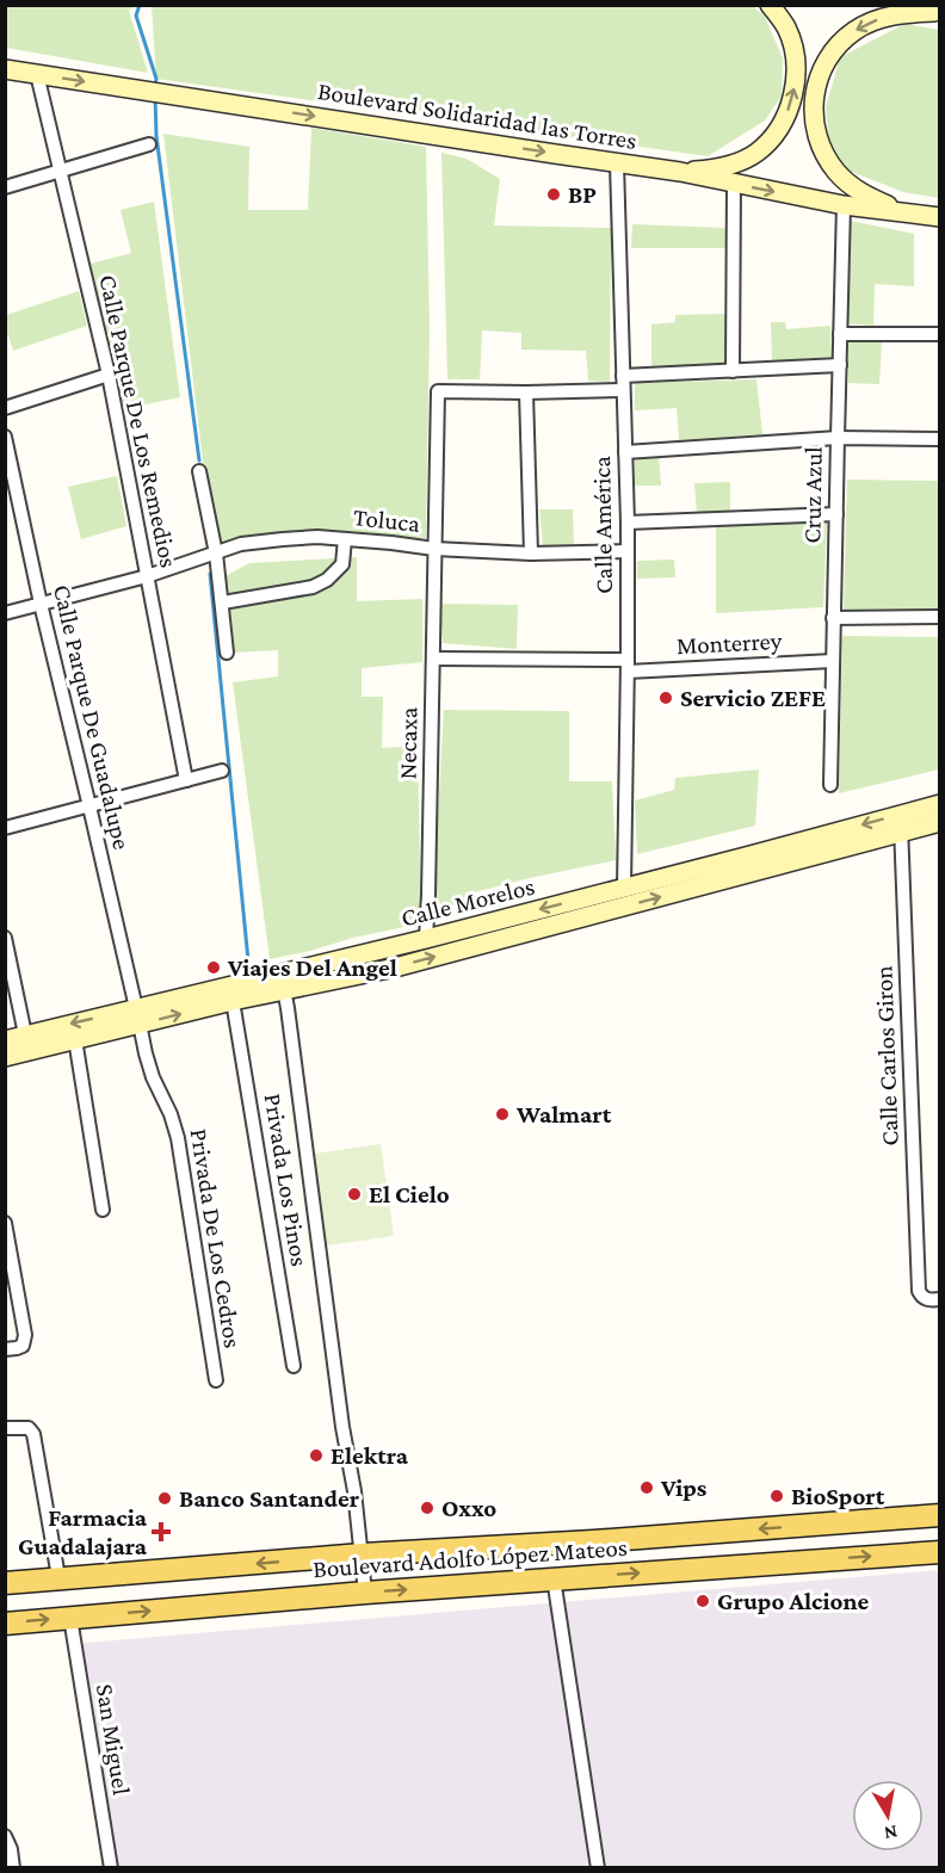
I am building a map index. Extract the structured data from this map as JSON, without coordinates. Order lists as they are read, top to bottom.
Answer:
{
  "streets": {
    "main road": ["Boulevard Solidaridad las Torres", "Calle Morelos", "Boulevard Adolfo López Mateos"],
    "street": [
      "Calle Parque De Los Remedios",
      "Cruz Azul",
      "Toluca",
      "Calle América",
      "Monterrey",
      "Calle Parque De Guadalupe",
      "Necaxa",
      "Calle Carlos Giron",
      "Privada Los Pinos",
      "Privada De Los Cedros",
      "San Miguel"
    ]
  },
  "crossings": [
    ["Boulevard Solidaridad las Torres", "Calle Parque De Los Remedios"],
    ["Boulevard Solidaridad las Torres", "Cruz Azul"],
    ["Boulevard Solidaridad las Torres", "Calle América"],
    ["Calle Parque De Los Remedios", "Toluca"],
    ["Cruz Azul", "Monterrey"],
    ["Toluca", "Calle América"],
    ["Toluca", "Calle Parque De Guadalupe"],
    ["Toluca", "Necaxa"],
    ["Calle América", "Monterrey"],
    ["Calle América", "Calle Morelos"],
    ["Monterrey", "Necaxa"],
    ["Calle Parque De Guadalupe", "Calle Morelos"],
    ["Calle Parque De Guadalupe", "Privada De Los Cedros"],
    ["Necaxa", "Calle Morelos"],
    ["Calle Morelos", "Calle Carlos Giron"],
    ["Calle Morelos", "Privada Los Pinos"],
    ["Calle Morelos", "Privada De Los Cedros"],
    ["Boulevard Adolfo López Mateos", "San Miguel"]
  ],
  "one_way": ["Boulevard Solidaridad las Torres"],
  "places": {
    "other": [
      "BP",
      "Servicio ZEFE",
      "Viajes Del Angel",
      "Walmart",
      "El Cielo",
      "Elektra",
      "Vips",
      "BioSport",
      "Banco Santander",
      "Oxxo",
      "Grupo Alcione"
    ],
    "health": ["Farmacia Guadalajara"]
  },
  "north": "bottom"
}
